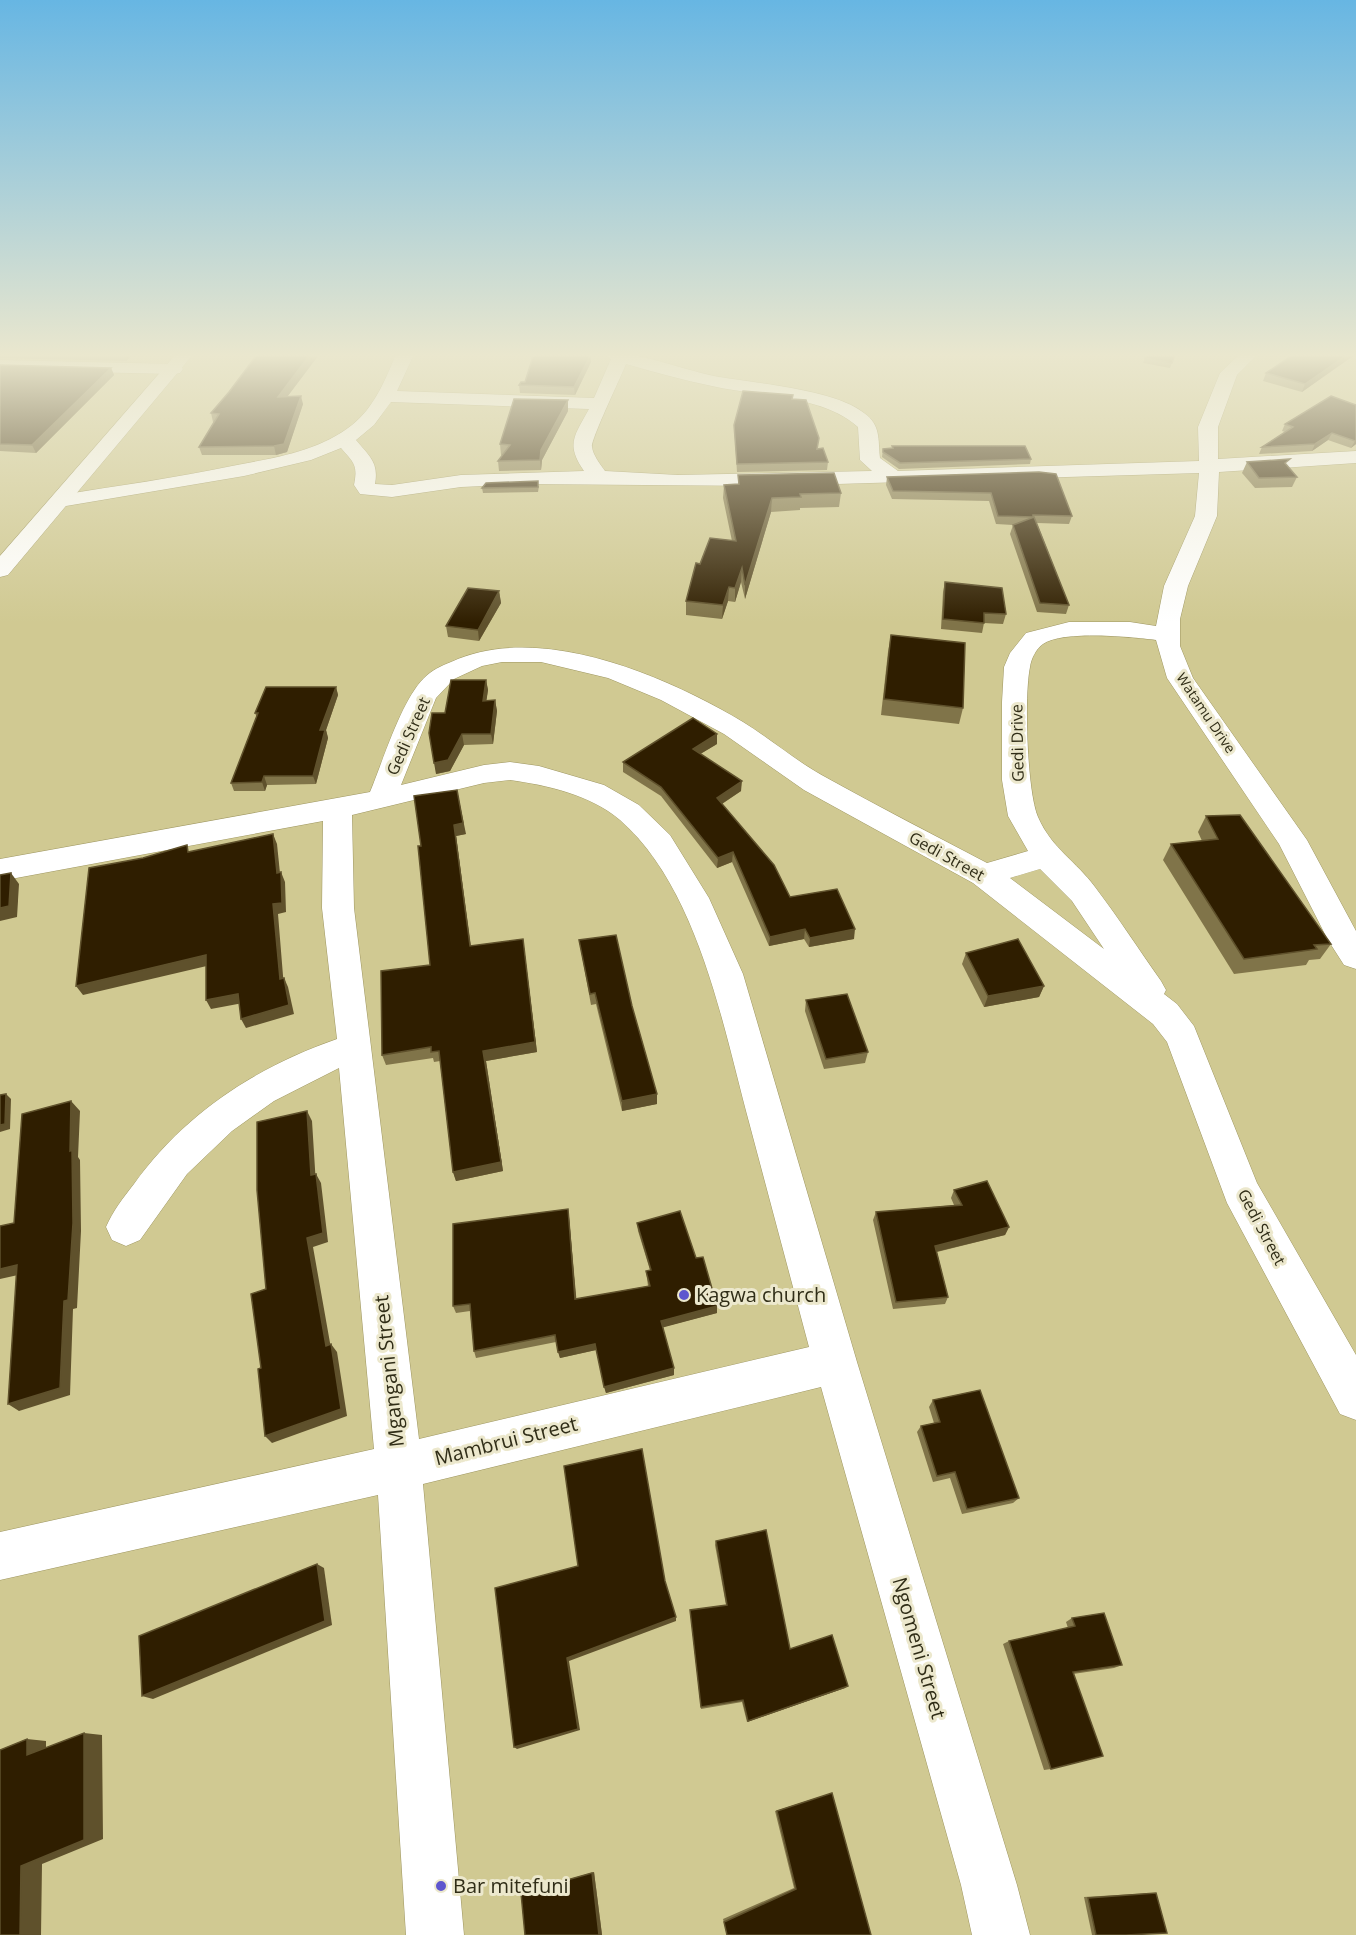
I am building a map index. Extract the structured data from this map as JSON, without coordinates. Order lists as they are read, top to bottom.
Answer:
{
  "streets": {
    "main road": [
      "Watamu Drive",
      "Gedi Street",
      "Gedi Drive",
      "Mgangani Street",
      "Mambrui Street",
      "Ngomeni Street"
    ]
  },
  "crossings": [
    ["Watamu Drive", "Gedi Drive"],
    ["Gedi Street", "Gedi Drive"],
    ["Gedi Street", "Ngomeni Street"],
    ["Mgangani Street", "Mambrui Street"],
    ["Mgangani Street", "Ngomeni Street"],
    ["Mambrui Street", "Ngomeni Street"]
  ],
  "places": ["Kagwa church", "Bar mitefuni"]
}
